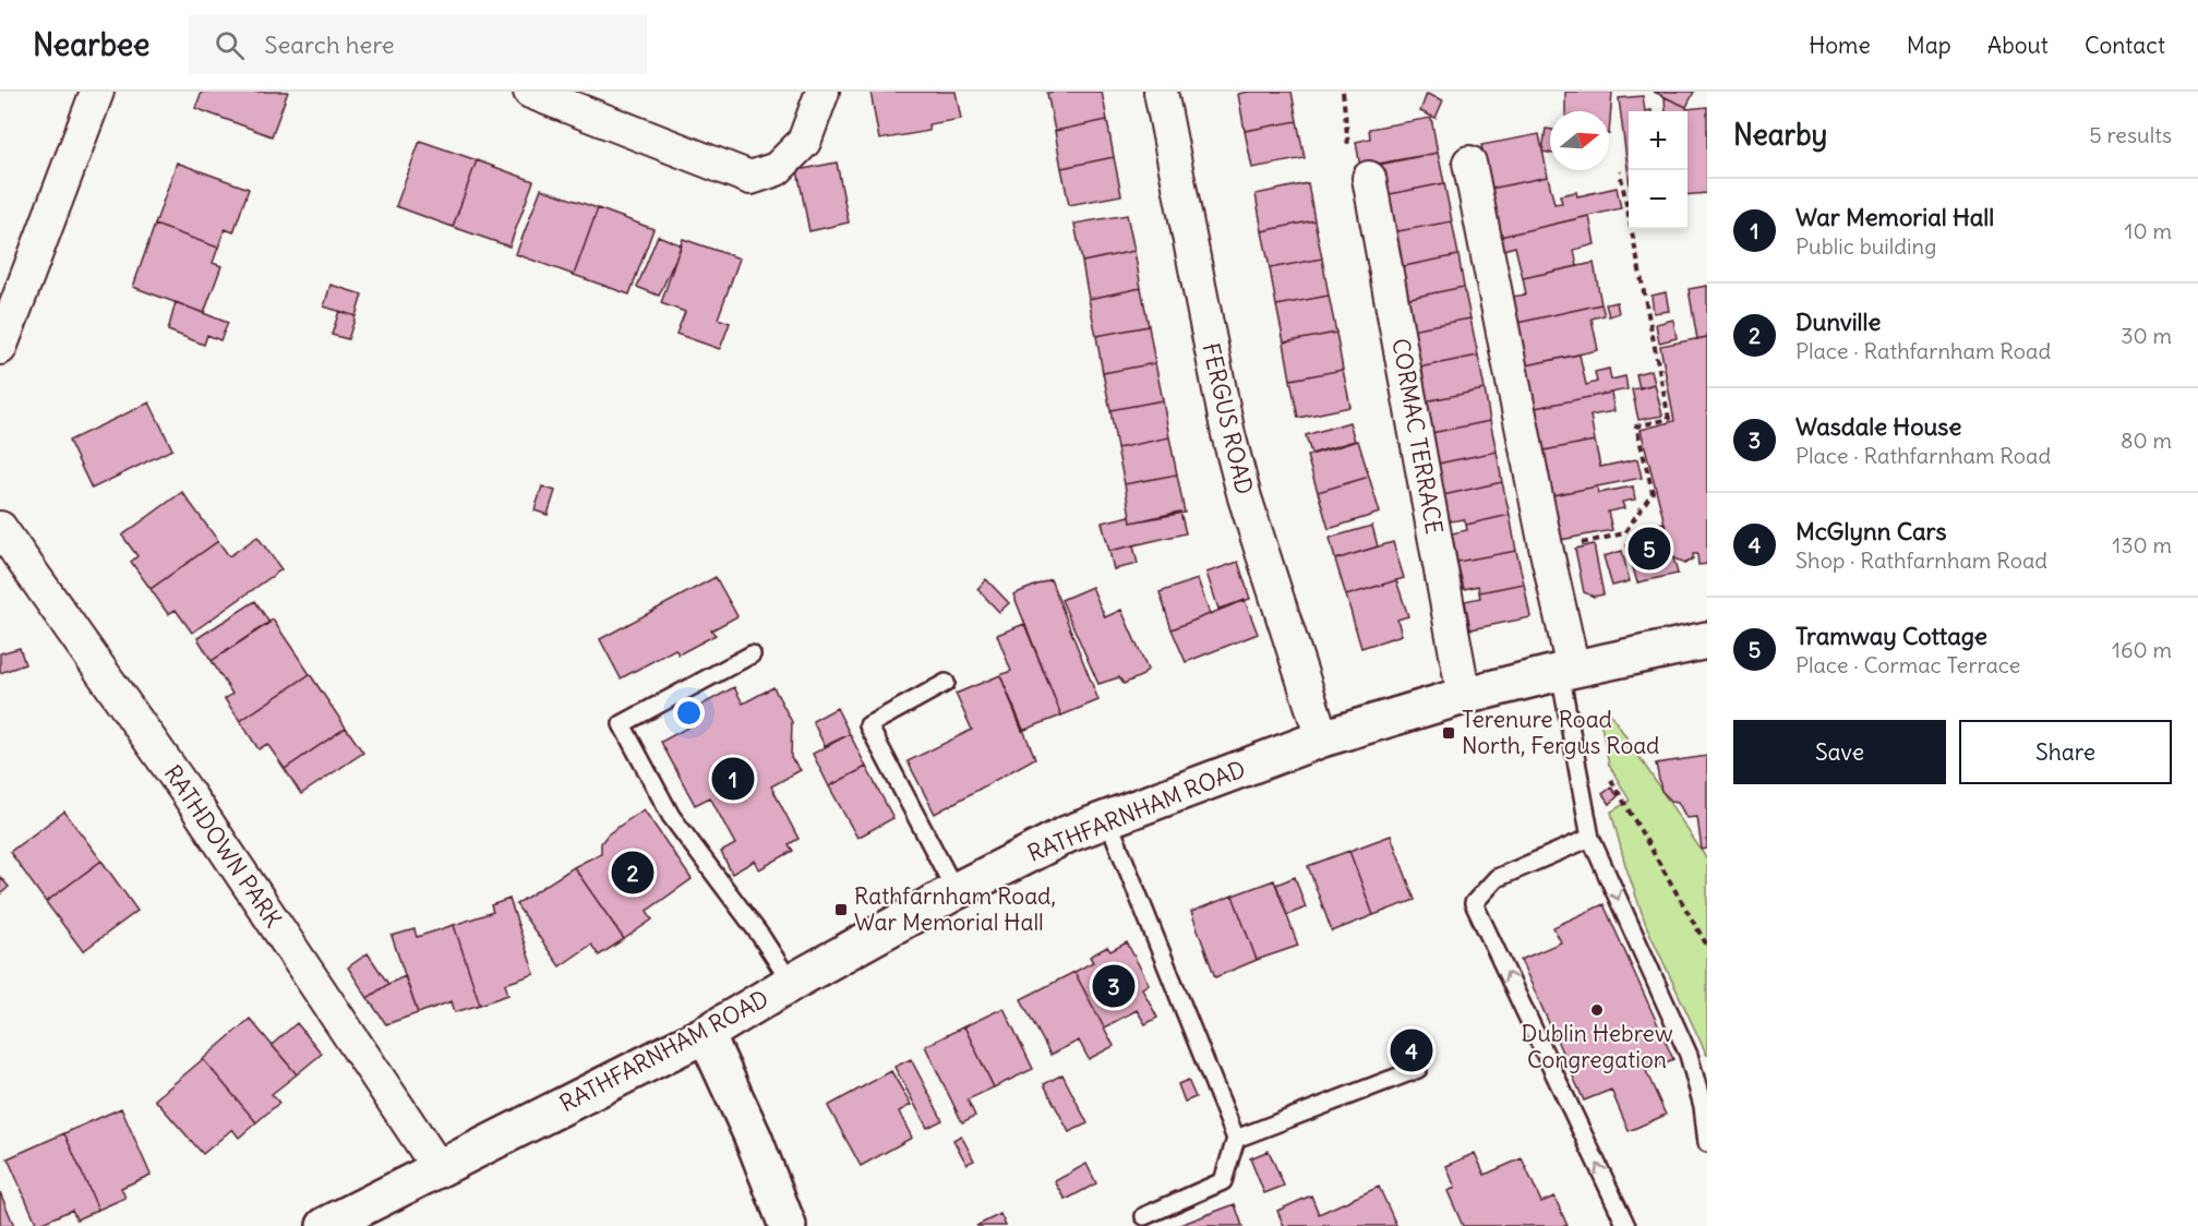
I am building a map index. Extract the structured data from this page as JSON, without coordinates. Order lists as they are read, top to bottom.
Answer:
{
  "streets": {
    "main road": ["RATHFARNHAM ROAD"],
    "street": ["FERGUS ROAD", "CORMAC TERRACE", "RATHDOWN PARK"]
  },
  "crossings": [
    ["FERGUS ROAD", "RATHFARNHAM ROAD"],
    ["CORMAC TERRACE", "RATHFARNHAM ROAD"],
    ["RATHFARNHAM ROAD", "RATHDOWN PARK"]
  ],
  "places": {
    "transit": ["Terenure Road North, Fergus Road", "Rathfarnham Road, War Memorial Hall"],
    "other": ["Dublin Hebrew Congregation"]
  },
  "north": "right",
  "page": {
    "header": "Nearbee",
    "search": "Search here",
    "nav": [
      "Home",
      "Map",
      "About",
      "Contact"
    ],
    "heading": ["Nearby", "5 results"],
    "map_buttons": ["+", "−"],
    "list": [
      {
        "mark": "1",
        "name": "War Memorial Hall",
        "note": "Public building",
        "value": "10 m"
      },
      {
        "mark": "2",
        "name": "Dunville",
        "note": "Place · Rathfarnham Road",
        "value": "30 m"
      },
      {
        "mark": "3",
        "name": "Wasdale House",
        "note": "Place · Rathfarnham Road",
        "value": "80 m"
      },
      {
        "mark": "4",
        "name": "McGlynn Cars",
        "note": "Shop · Rathfarnham Road",
        "value": "130 m"
      },
      {
        "mark": "5",
        "name": "Tramway Cottage",
        "note": "Place · Cormac Terrace",
        "value": "160 m"
      }
    ],
    "pins": [
      "5",
      "1",
      "2",
      "3",
      "4"
    ],
    "buttons": ["Save", "Share"]
  }
}
